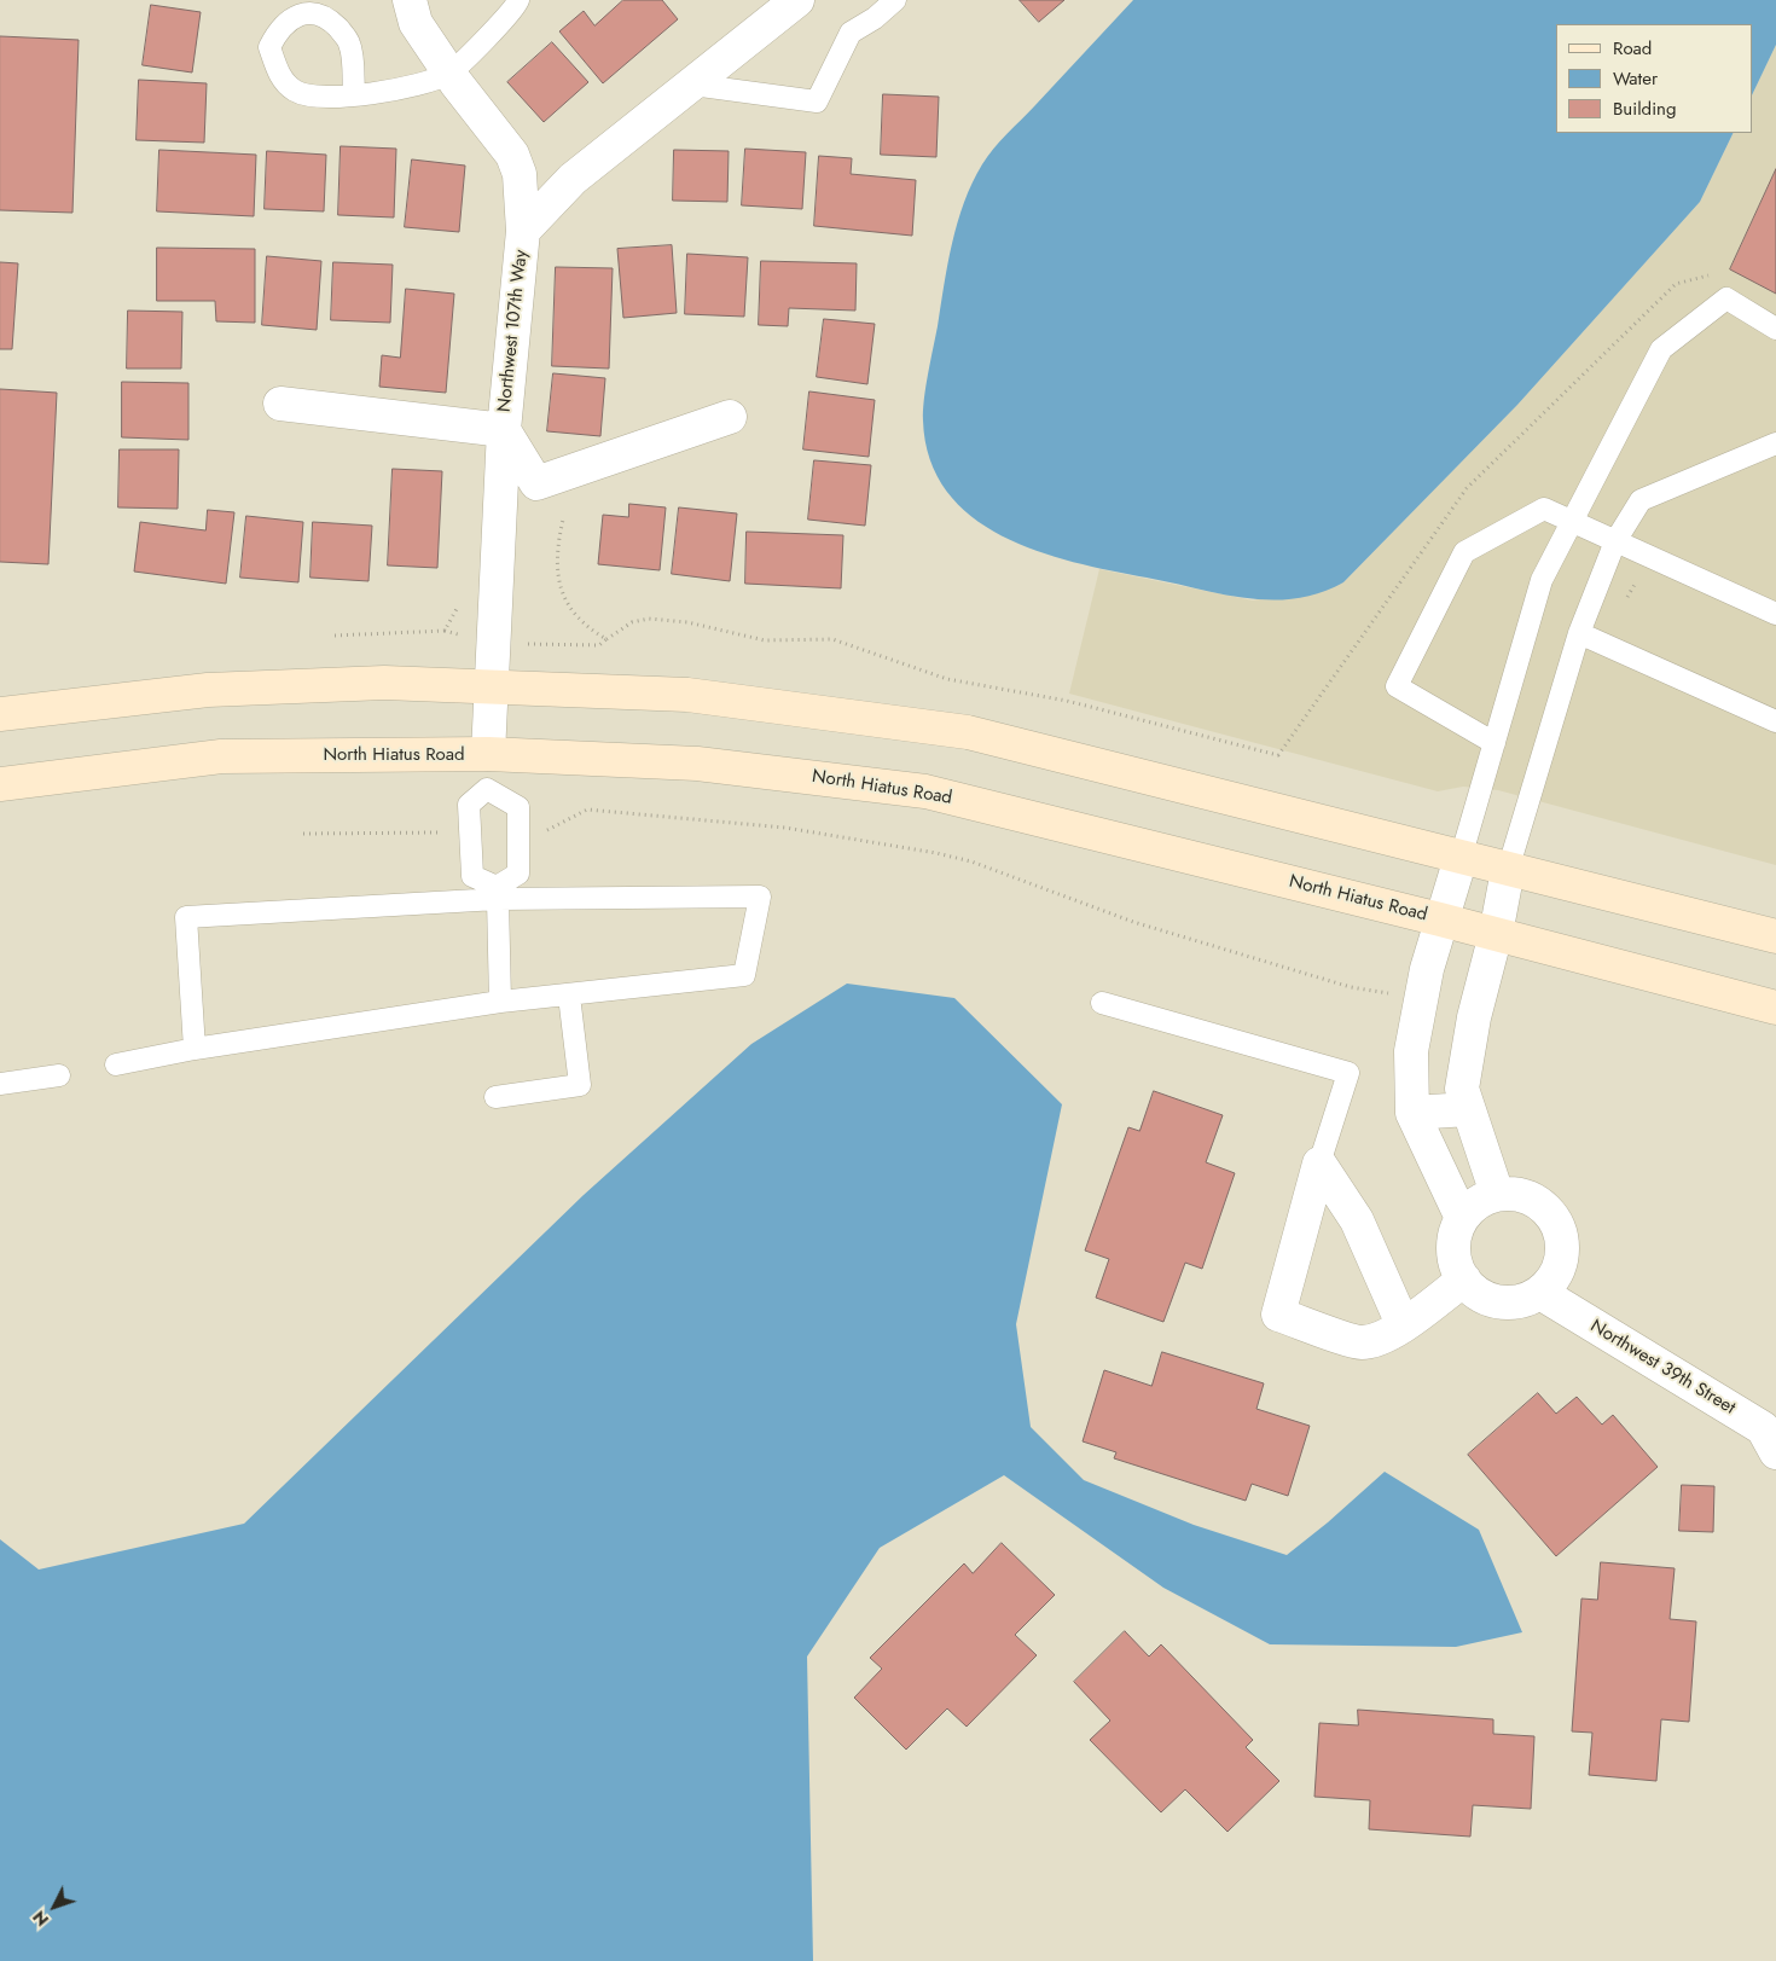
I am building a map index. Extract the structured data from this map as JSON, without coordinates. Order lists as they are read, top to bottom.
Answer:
{
  "streets": {
    "main road": ["North Hiatus Road"],
    "street": ["Northwest 107th Way", "Northwest 39th Street"]
  },
  "crossings": [
    ["Northwest 107th Way", "North Hiatus Road"]
  ],
  "legend": ["Road", "Water", "Building"],
  "north": "bottom left"
}
